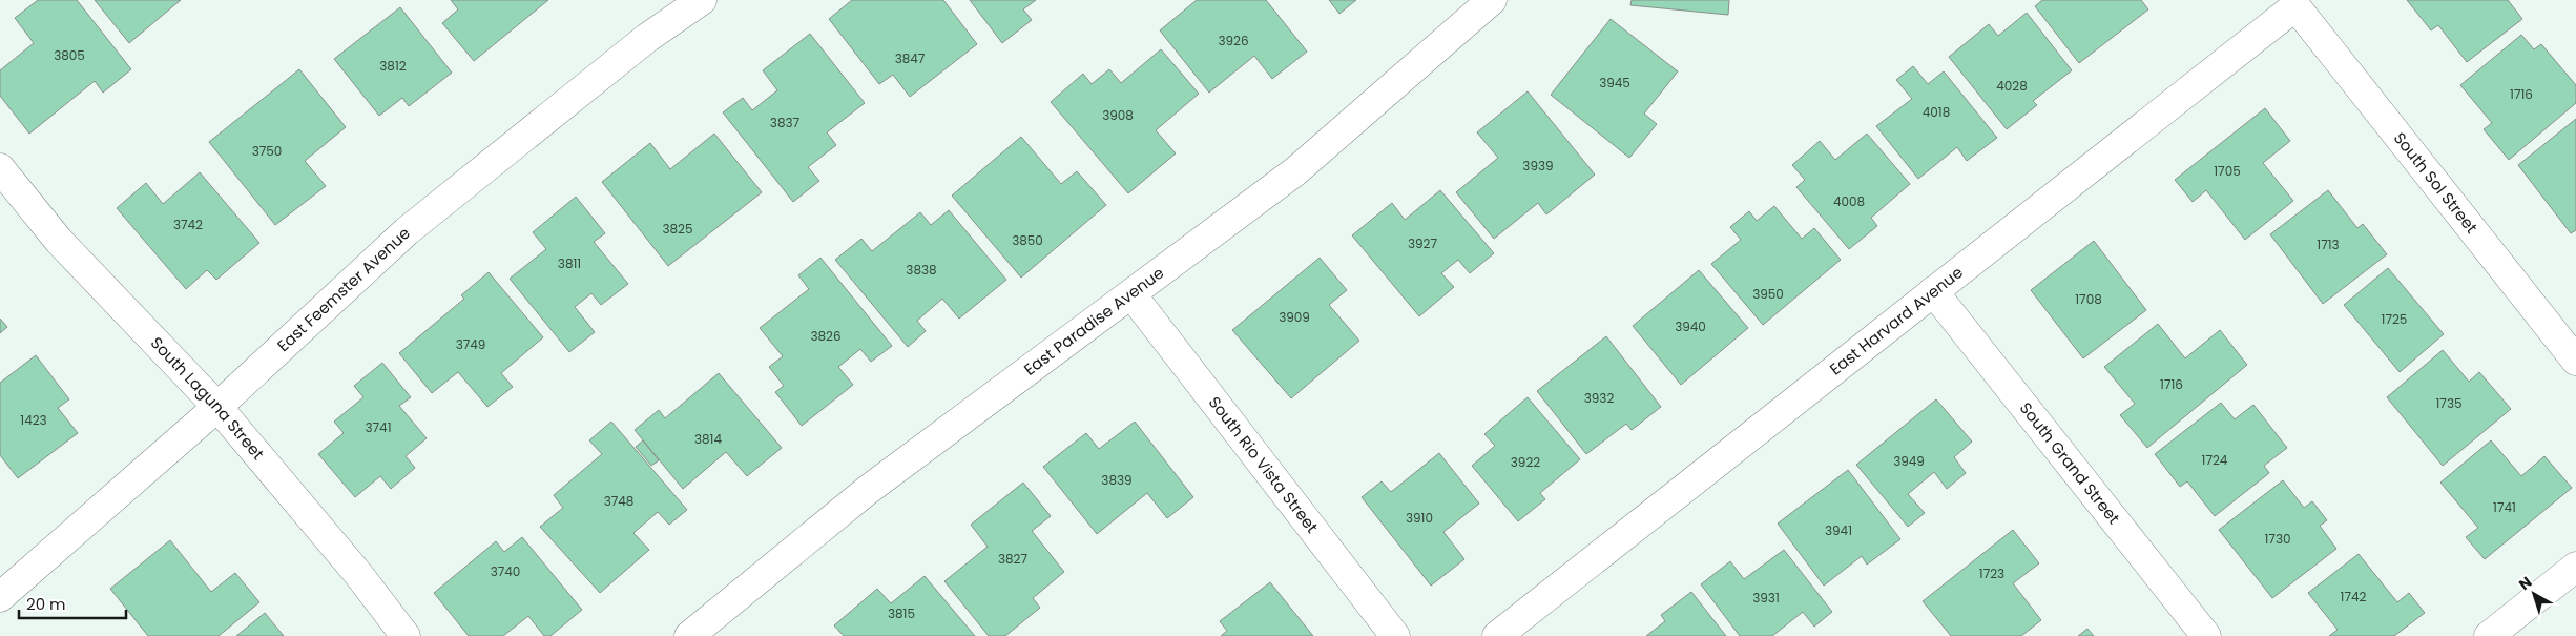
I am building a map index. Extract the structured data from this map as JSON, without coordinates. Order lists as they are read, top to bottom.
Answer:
{
  "streets": {
    "street": [
      "South Sol Street",
      "East Feemster Avenue",
      "East Harvard Avenue",
      "East Paradise Avenue",
      "South Laguna Street",
      "South Grand Street",
      "South Rio Vista Street"
    ]
  },
  "crossings": [
    ["South Sol Street", "East Harvard Avenue"],
    ["East Feemster Avenue", "South Laguna Street"],
    ["East Harvard Avenue", "South Grand Street"],
    ["East Paradise Avenue", "South Rio Vista Street"]
  ],
  "house_numbers": [
    "3926",
    "3805",
    "3847",
    "3812",
    "3945",
    "4028",
    "1716",
    "4018",
    "3908",
    "3837",
    "3750",
    "3939",
    "1705",
    "4008",
    "3742",
    "3825",
    "3850",
    "3927",
    "1713",
    "3811",
    "3838",
    "3950",
    "1708",
    "3909",
    "1725",
    "3940",
    "3826",
    "3749",
    "1716",
    "3932",
    "1735",
    "1423",
    "3741",
    "3814",
    "1724",
    "3949",
    "3922",
    "3839",
    "3748",
    "1741",
    "3910",
    "3941",
    "1730",
    "3827",
    "3740",
    "1723",
    "1742",
    "3931",
    "3815"
  ],
  "scale_bar": "20 m",
  "north": "top left"
}
